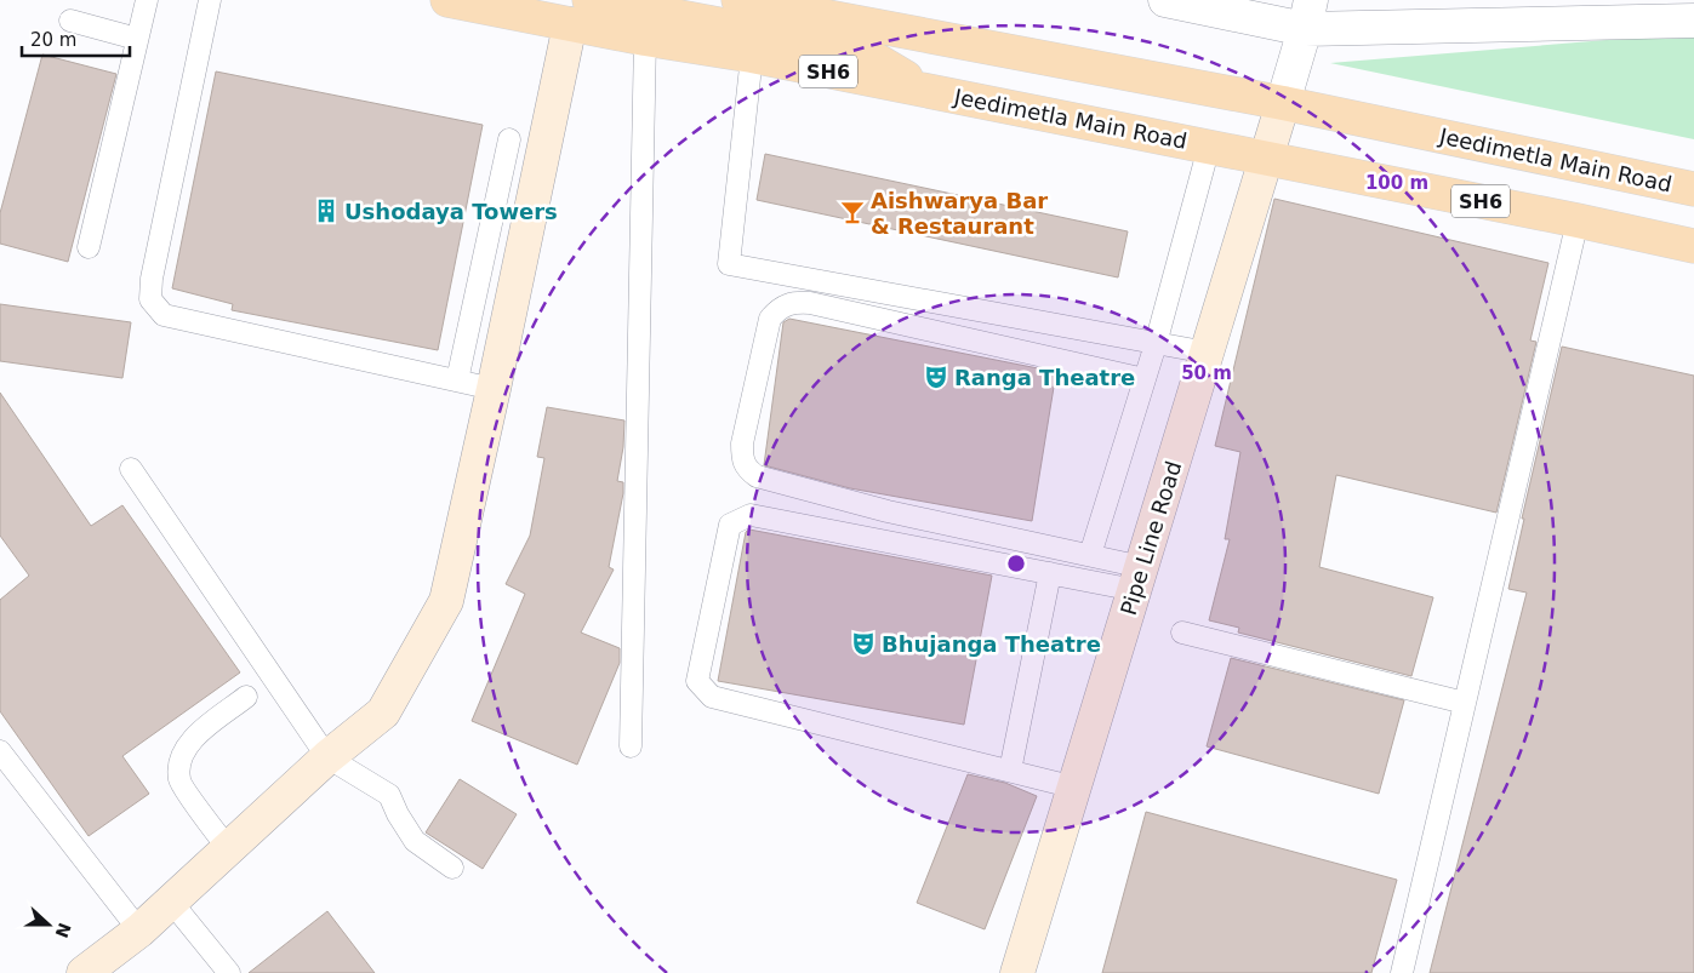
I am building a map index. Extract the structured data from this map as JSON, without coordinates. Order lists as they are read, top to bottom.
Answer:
{
  "streets": {
    "main road": ["SH6", "Jeedimetla Main Road"],
    "street": ["Pipe Line Road"]
  },
  "crossings": [
    ["Jeedimetla Main Road", "Pipe Line Road"]
  ],
  "places": {
    "building": ["Ushodaya Towers"],
    "bar": ["Aishwarya Bar & Restaurant"],
    "theatre": ["Ranga Theatre", "Bhujanga Theatre"]
  },
  "scale_bar": "20 m",
  "north": "right",
  "rings": ["100 m", "50 m"]
}
